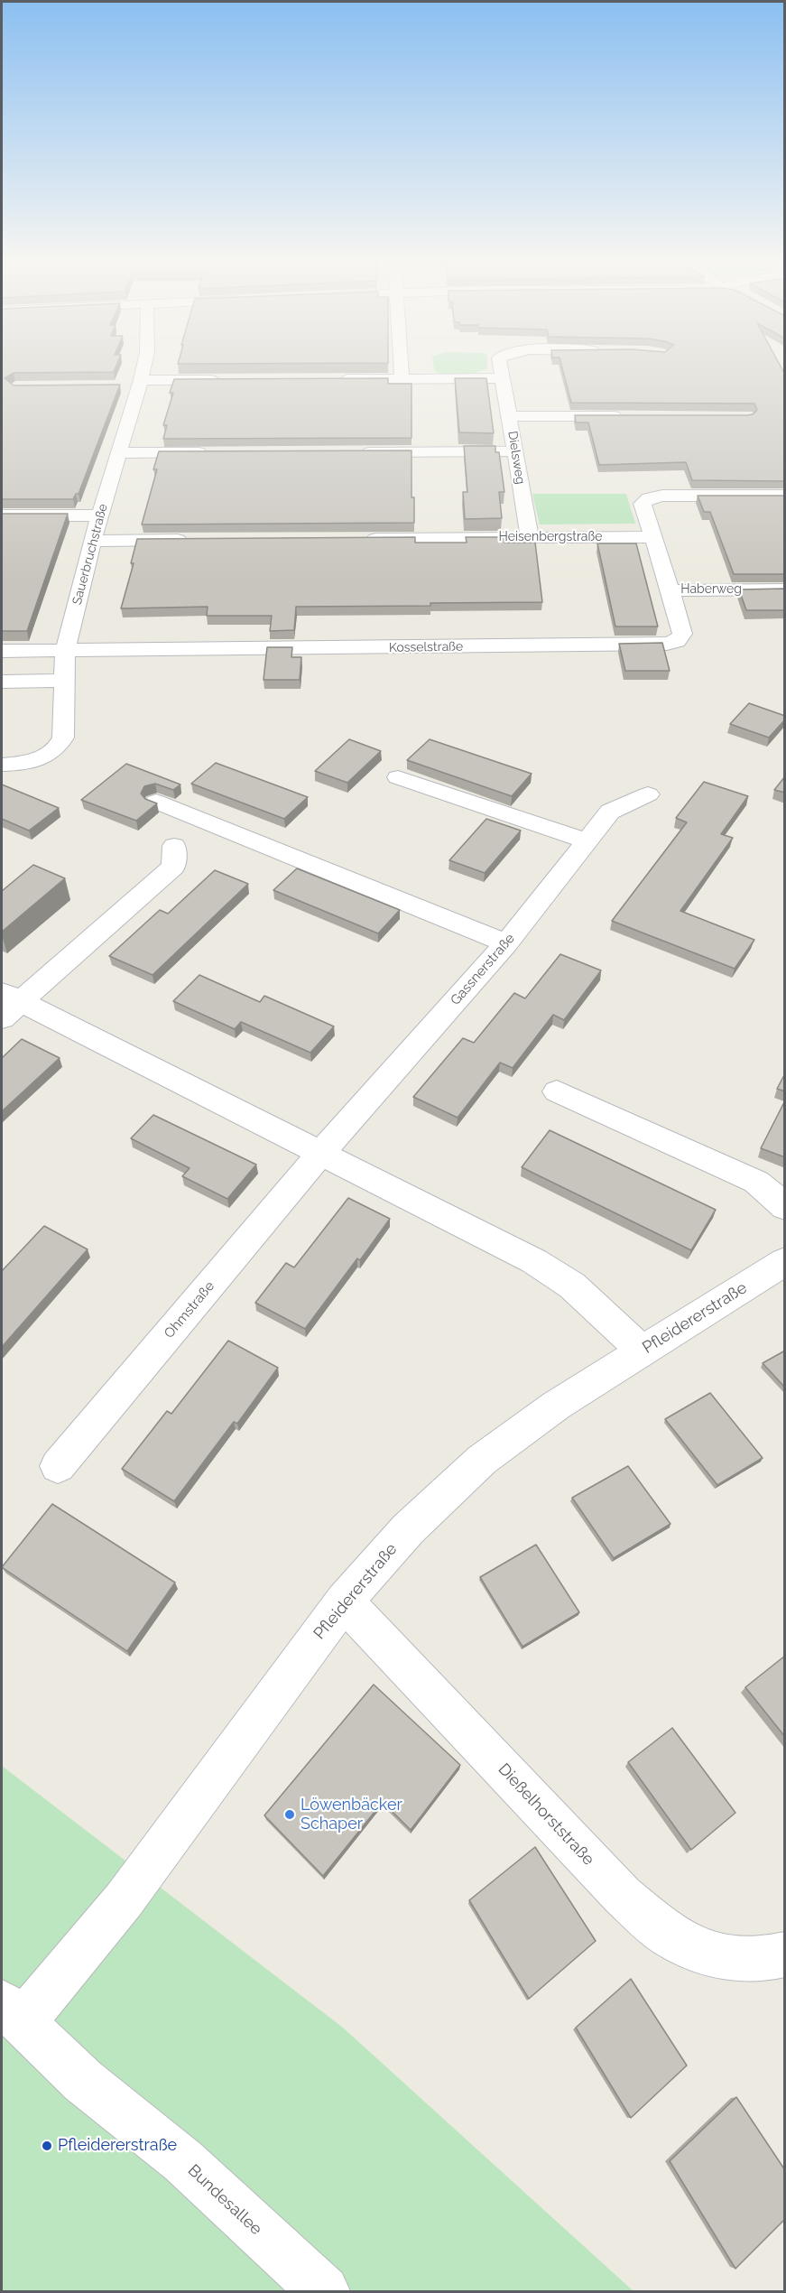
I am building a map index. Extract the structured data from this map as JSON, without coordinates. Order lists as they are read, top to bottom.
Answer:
{
  "streets": {
    "street": [
      "Dielsweg",
      "Heisenbergstraße",
      "Sauerbruchstraße",
      "Haberweg",
      "Kosselstraße",
      "Gassnerstraße",
      "Ohmstraße",
      "Pfleidererstraße",
      "Dießelhorststraße",
      "Bundesallee"
    ]
  },
  "crossings": [
    ["Dielsweg", "Heisenbergstraße"],
    ["Heisenbergstraße", "Kosselstraße"],
    ["Sauerbruchstraße", "Kosselstraße"],
    ["Haberweg", "Kosselstraße"],
    ["Gassnerstraße", "Ohmstraße"],
    ["Pfleidererstraße", "Dießelhorststraße"],
    ["Pfleidererstraße", "Bundesallee"]
  ],
  "places": ["Löwenbäcker Schaper", "Pfleidererstraße"]
}
